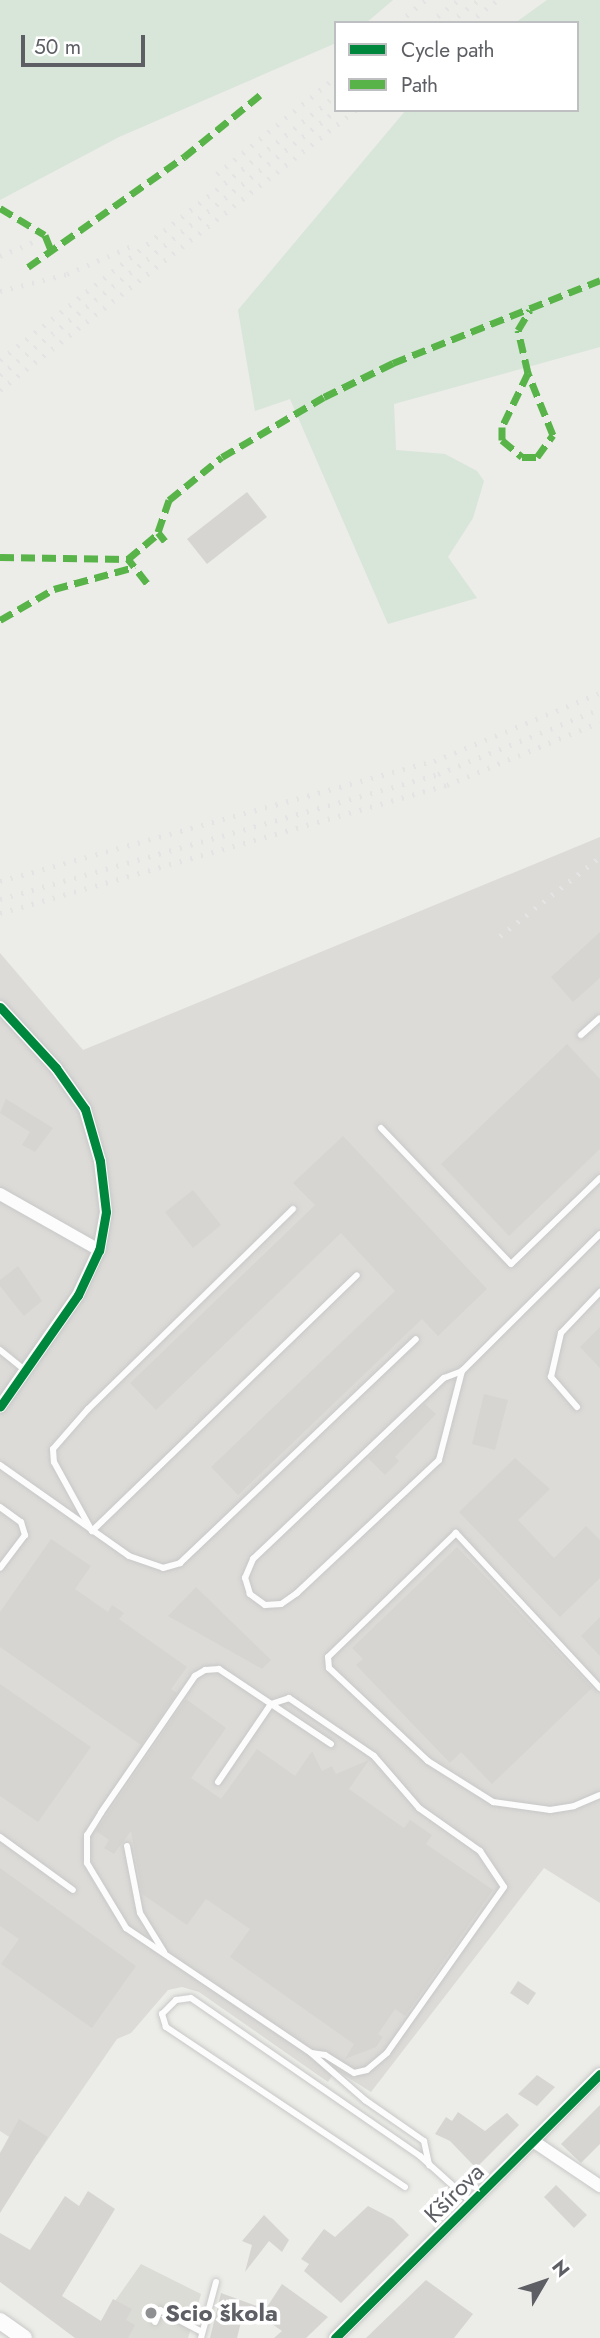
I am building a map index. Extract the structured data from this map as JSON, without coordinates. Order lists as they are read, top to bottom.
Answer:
{
  "streets": {
    "street": ["Kšírova"]
  },
  "places": ["Scio škola"],
  "legend": ["Cycle path", "Path"],
  "scale_bar": "50 m",
  "north": "top right"
}
